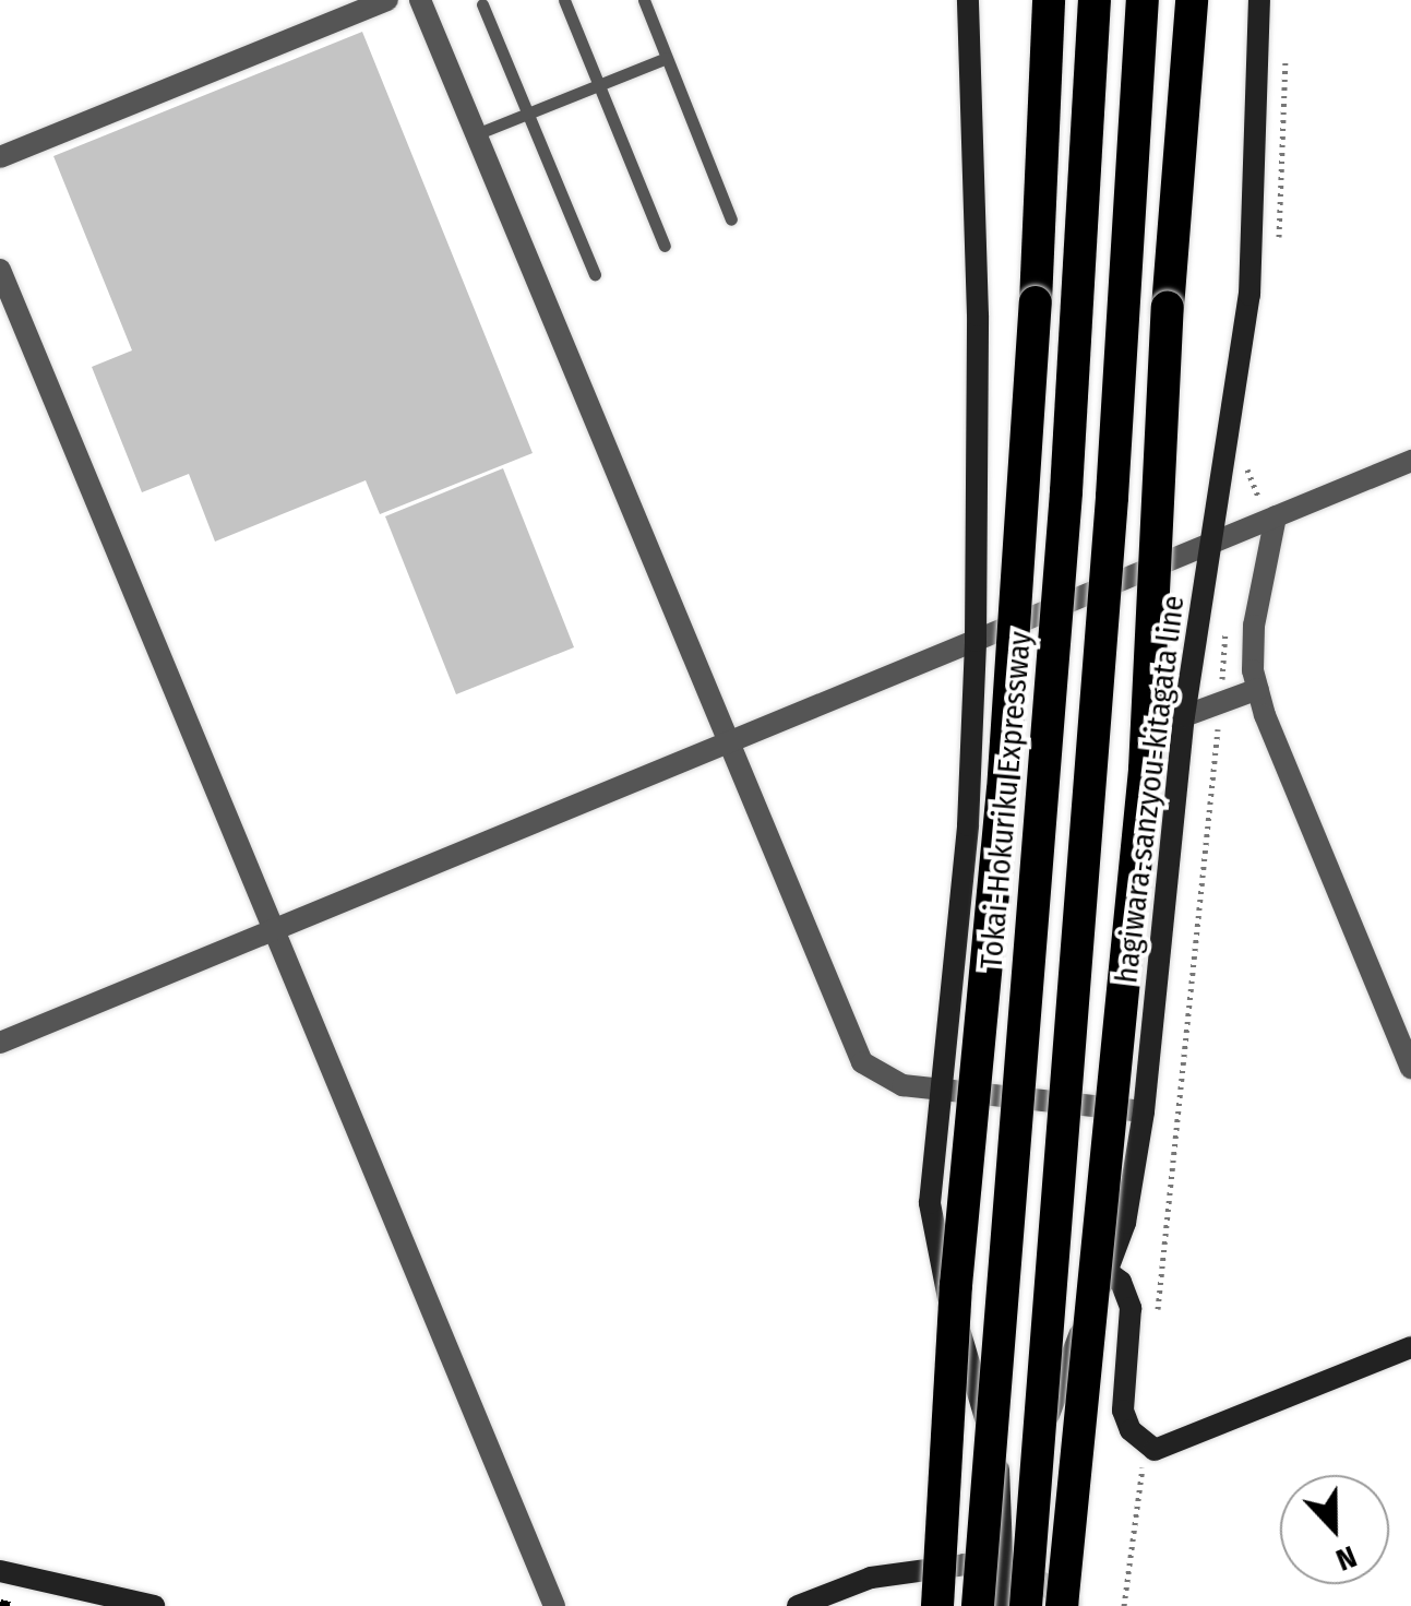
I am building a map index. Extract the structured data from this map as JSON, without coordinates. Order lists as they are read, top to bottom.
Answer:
{
  "streets": {
    "highway": ["Tokai-Hokuriku Expressway"],
    "main road": ["hagiwara-sanzyou-kitagata line"]
  },
  "north": "bottom"
}
